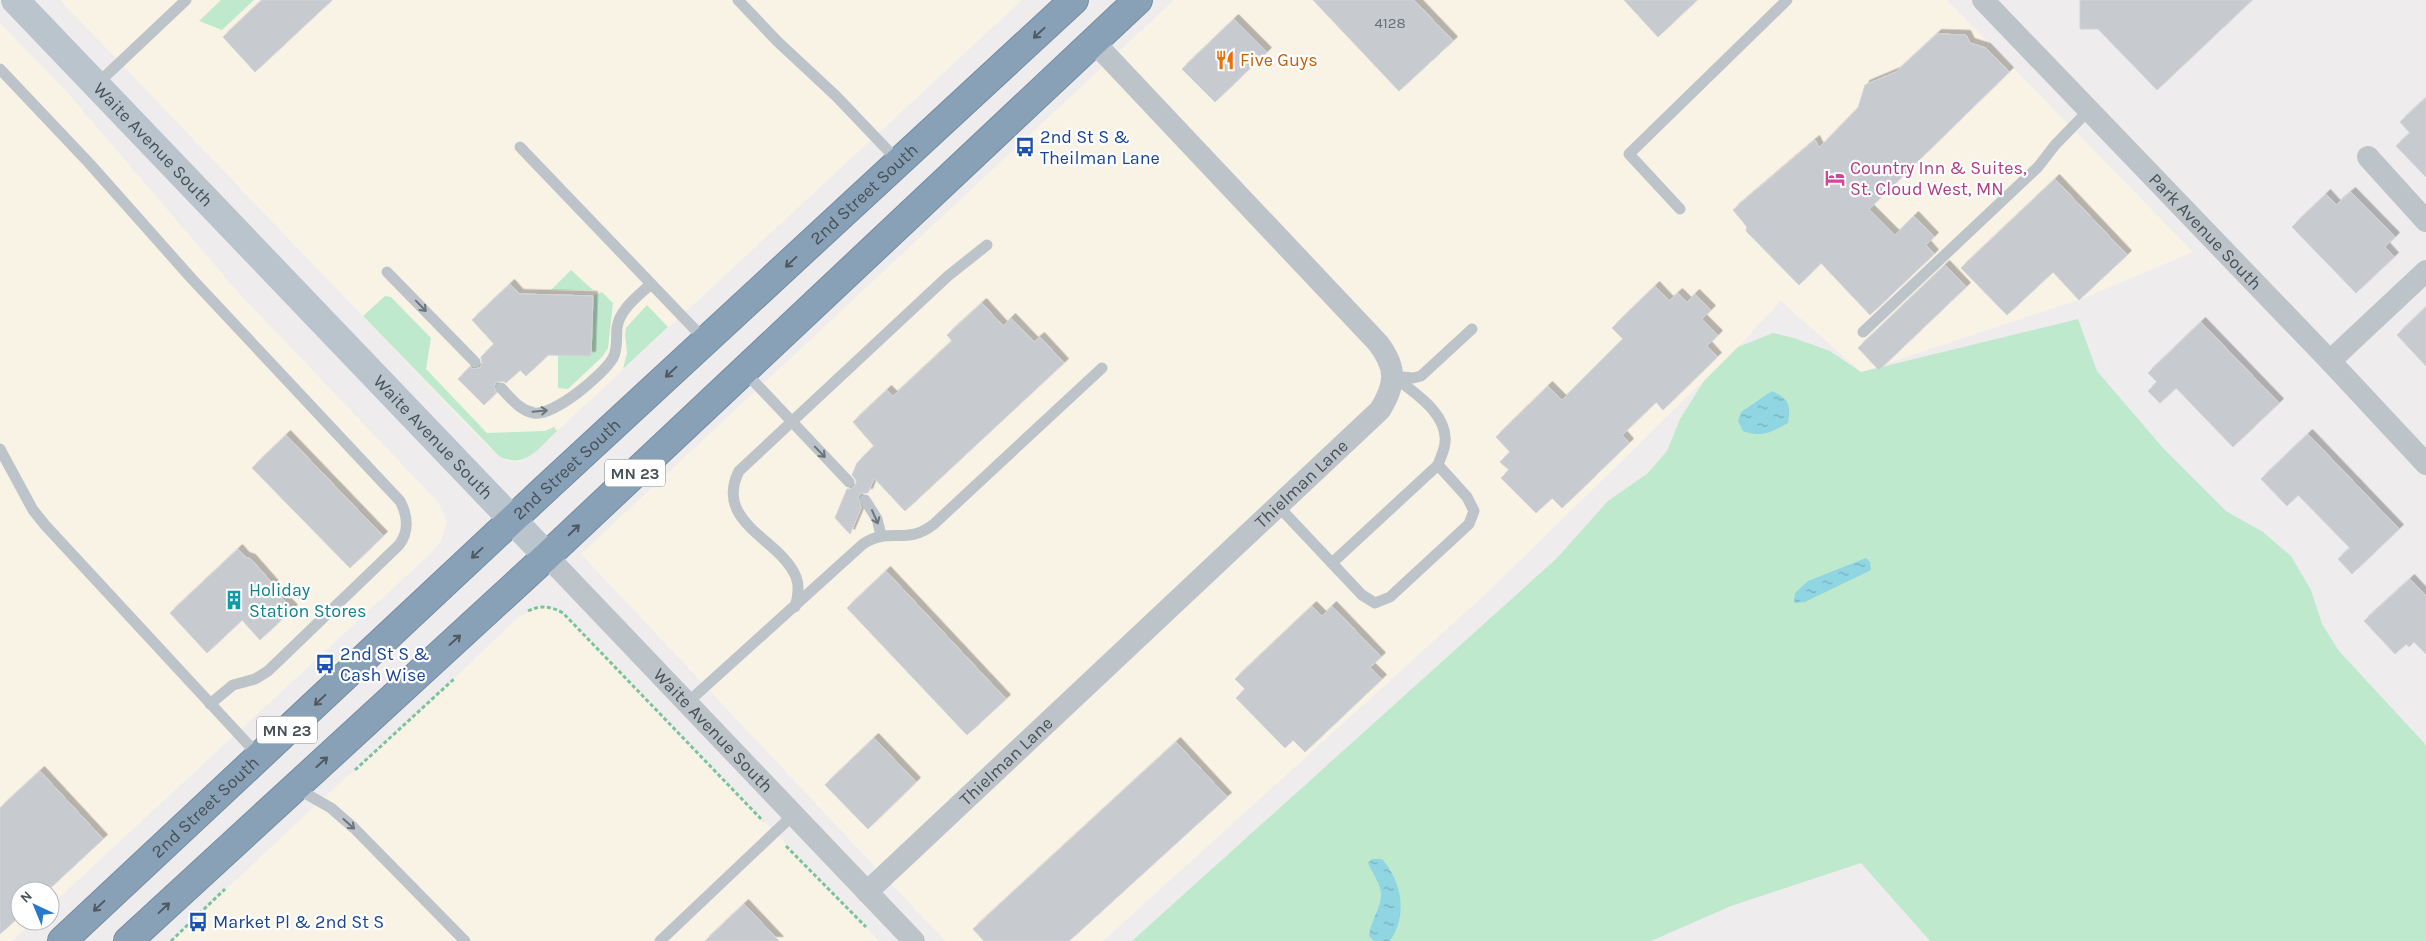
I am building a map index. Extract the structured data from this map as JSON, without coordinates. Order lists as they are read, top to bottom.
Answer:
{
  "streets": {
    "highway": ["2nd Street South", "MN 23"],
    "street": ["Waite Avenue South", "Park Avenue South", "Thielman Lane"]
  },
  "crossings": [
    ["Waite Avenue South", "2nd Street South"],
    ["Waite Avenue South", "MN 23"],
    ["Waite Avenue South", "Thielman Lane"]
  ],
  "places": {
    "restaurant": ["Five Guys"],
    "bus stop": ["2nd St S & Theilman Lane", "2nd St S & Cash Wise", "Market Pl & 2nd St S"],
    "hotel": ["Country Inn & Suites, St. Cloud West, MN"],
    "building": ["Holiday Station Stores"]
  },
  "house_numbers": ["4128"],
  "north": "top left"
}
